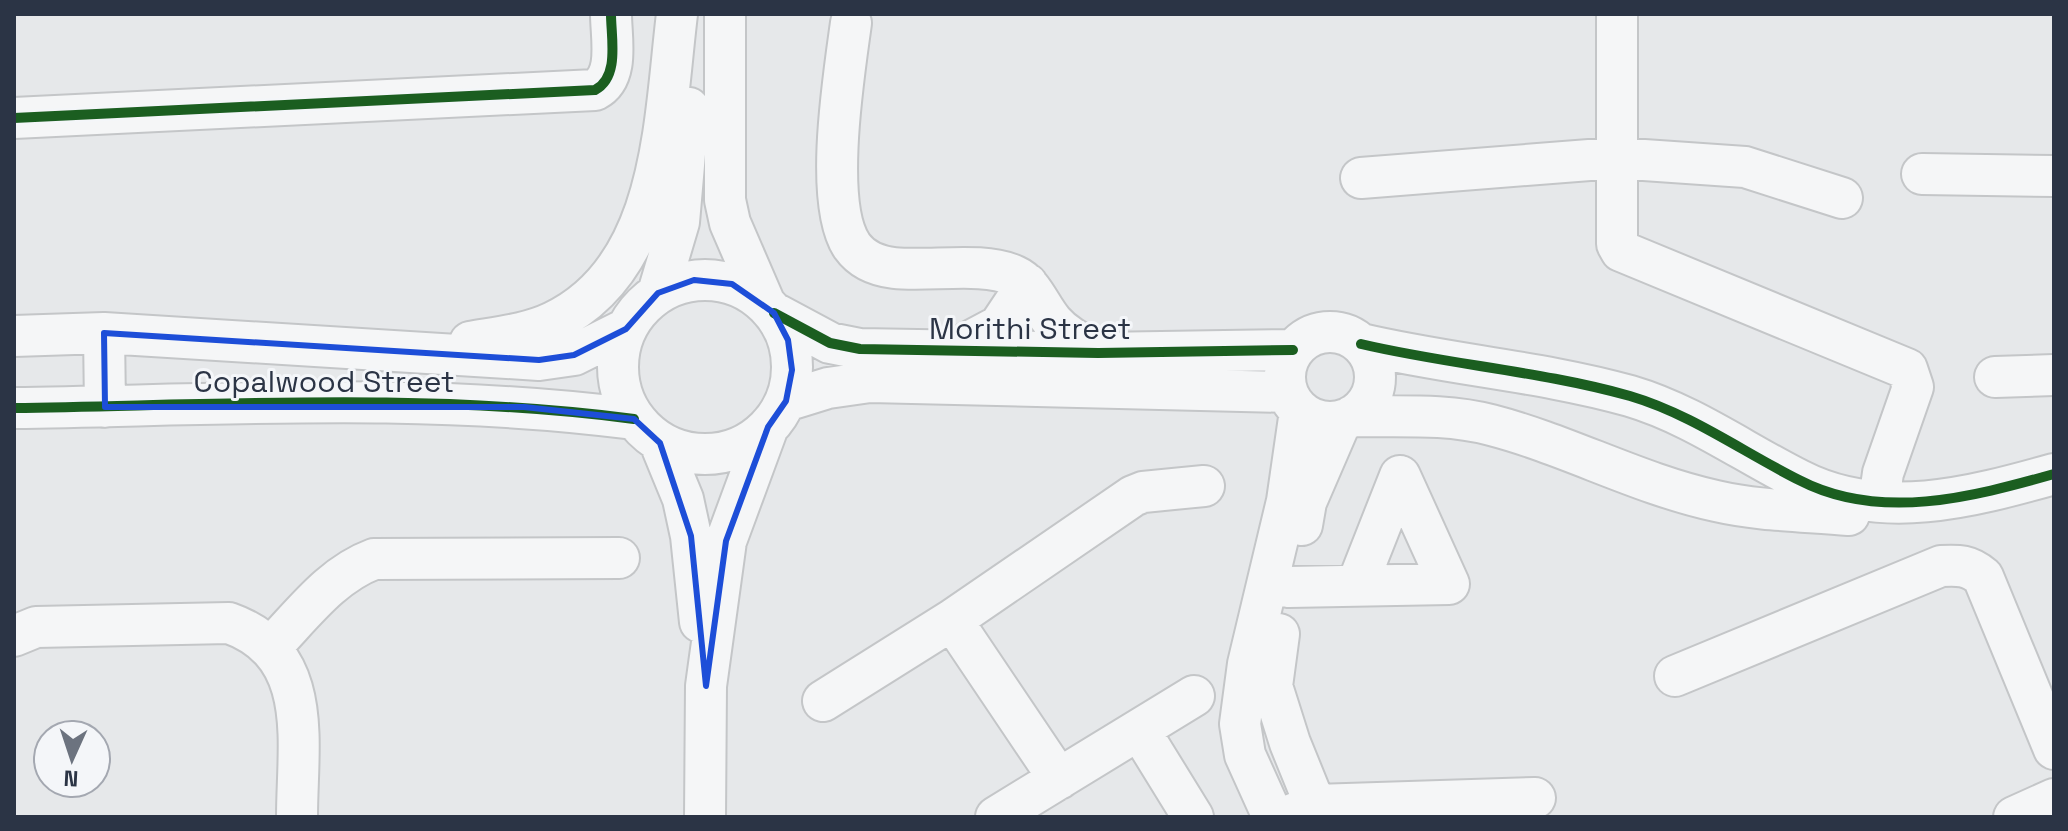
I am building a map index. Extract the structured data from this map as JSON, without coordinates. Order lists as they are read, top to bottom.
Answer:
{
  "streets": {
    "street": ["Morithi Street", "Copalwood Street"]
  },
  "crossings": [
    ["Morithi Street", "Copalwood Street"]
  ],
  "north": "bottom"
}
